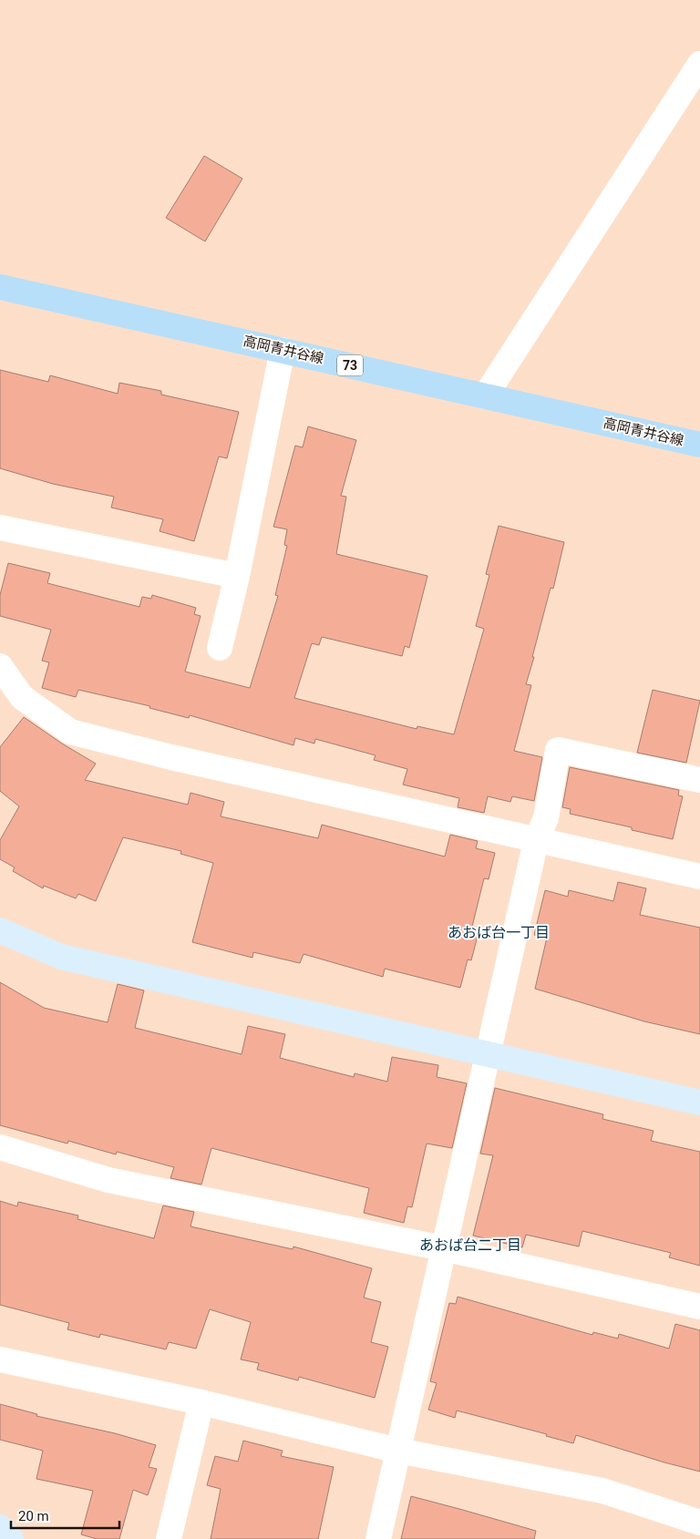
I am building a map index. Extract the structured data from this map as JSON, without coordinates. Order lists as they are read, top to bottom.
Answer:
{
  "streets": {
    "main road": ["高岡青井谷線", "73"]
  },
  "districts": ["あおば台一丁目", "あおば台二丁目"],
  "scale_bar": "20 m"
}
